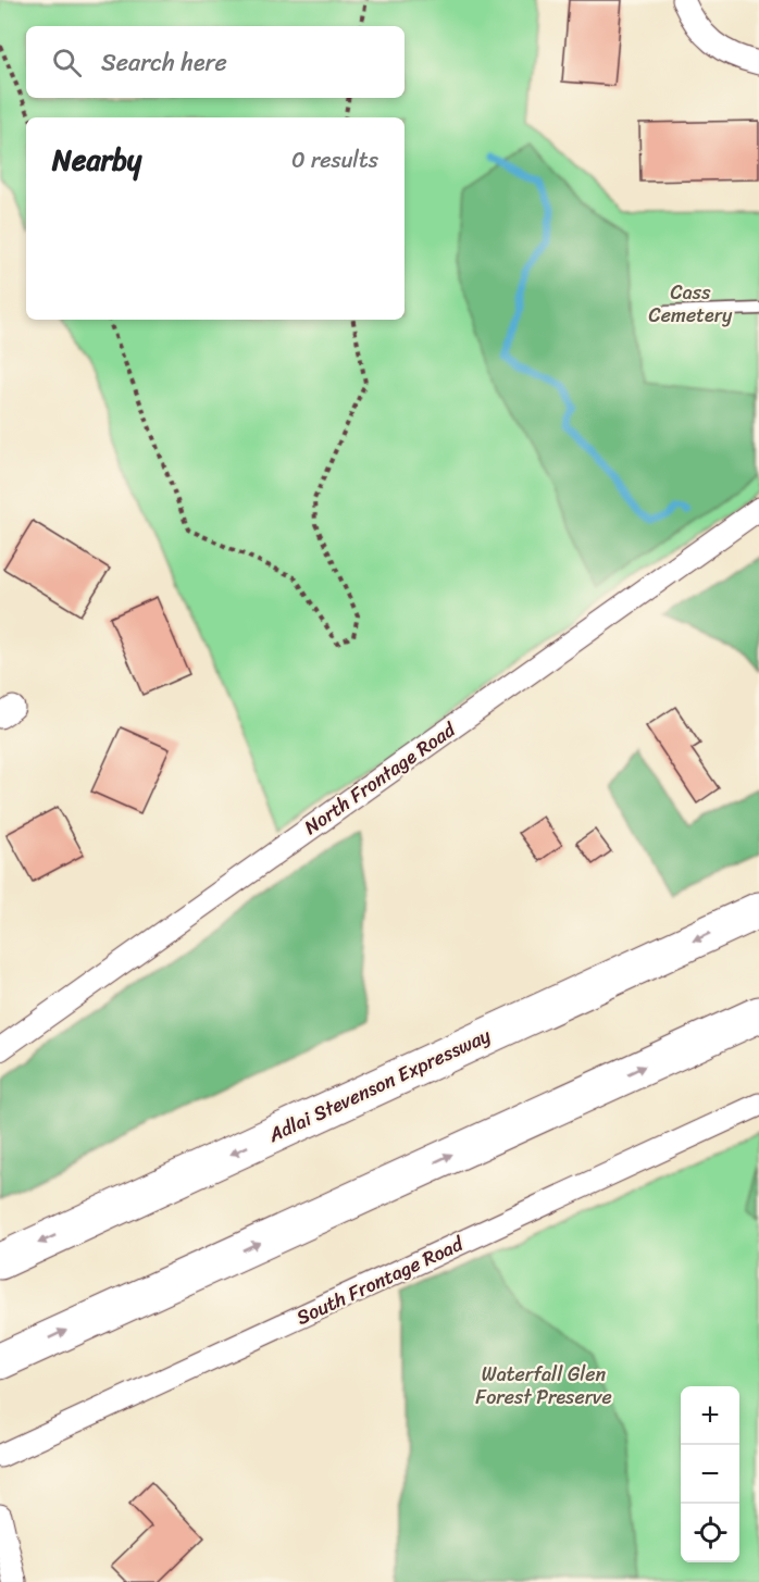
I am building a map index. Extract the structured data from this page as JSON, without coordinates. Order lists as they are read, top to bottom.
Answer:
{
  "streets": {
    "highway": ["Adlai Stevenson Expressway"],
    "street": ["North Frontage Road", "South Frontage Road"]
  },
  "parks": ["Cass Cemetery", "Waterfall Glen Forest Preserve"],
  "page": {
    "search": "Search here",
    "heading": ["Nearby", "0 results"],
    "map_buttons": ["+", "−"]
  }
}
